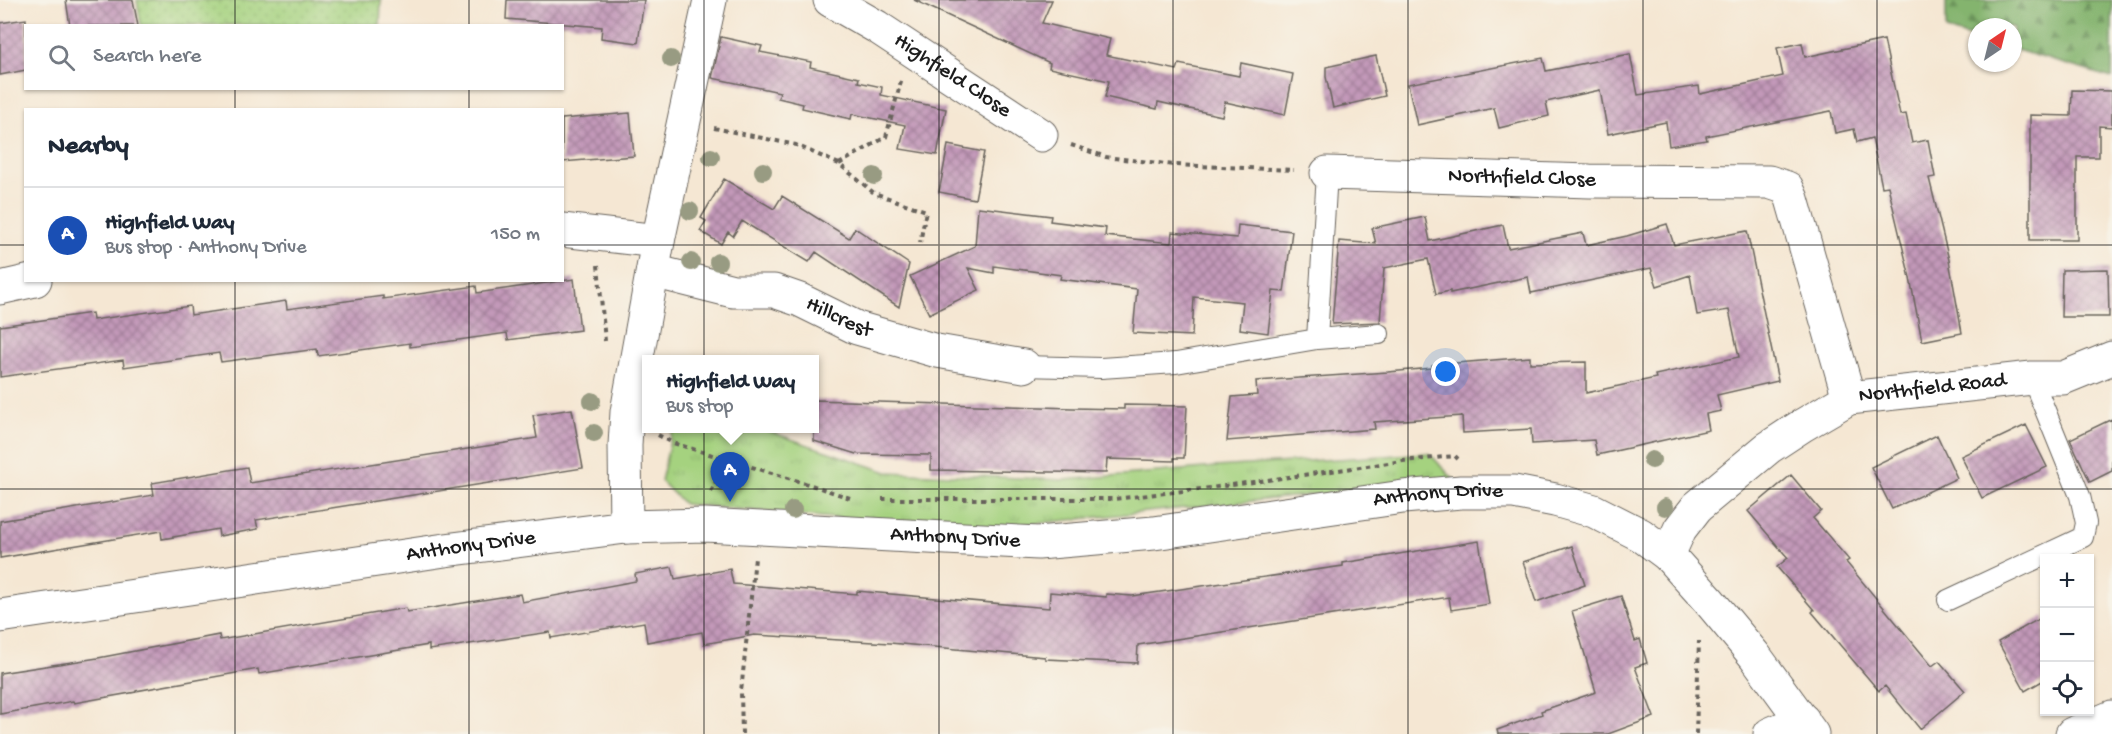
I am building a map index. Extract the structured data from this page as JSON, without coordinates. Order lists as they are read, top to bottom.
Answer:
{
  "streets": {
    "street": [
      "Highfield Close",
      "Northfield Close",
      "Hillcrest",
      "Northfield Road",
      "Anthony Drive"
    ]
  },
  "crossings": [
    ["Northfield Close", "Northfield Road"],
    ["Northfield Road", "Anthony Drive"]
  ],
  "north": "top right",
  "page": {
    "search": "Search here",
    "heading": "Nearby",
    "list": [
      {
        "mark": "A",
        "name": "Highfield Way",
        "note": "Bus stop · Anthony Drive",
        "value": "150 m"
      }
    ],
    "popup": ["Highfield Way", "Bus stop"],
    "pins": "A",
    "map_buttons": ["+", "−"]
  }
}
